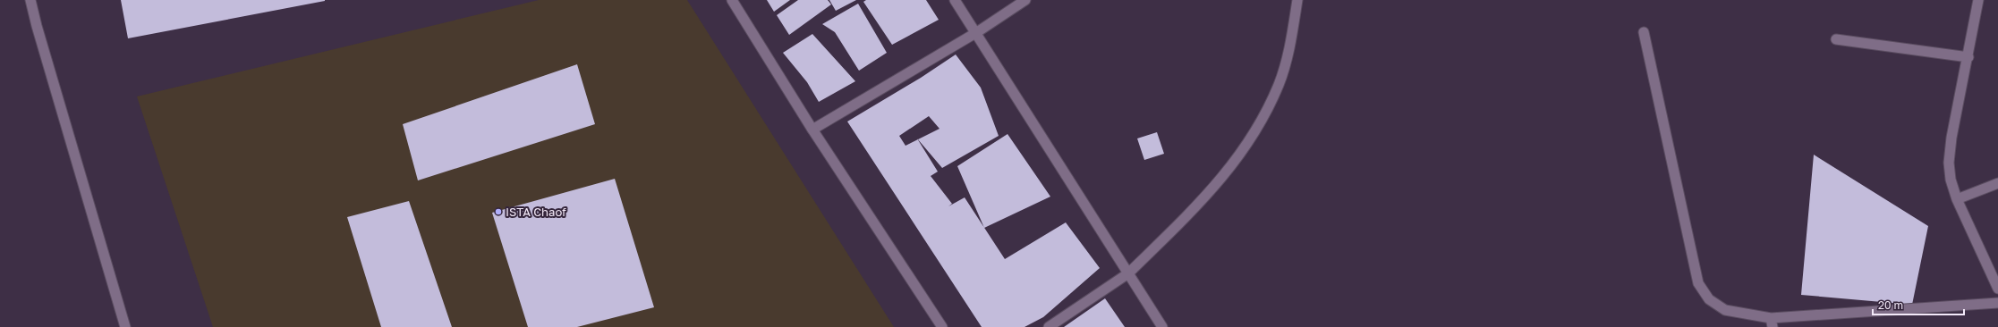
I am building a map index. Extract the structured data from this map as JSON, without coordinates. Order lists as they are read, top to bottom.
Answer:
{
  "places": ["ISTA Chaof"],
  "scale_bar": "20 m"
}
